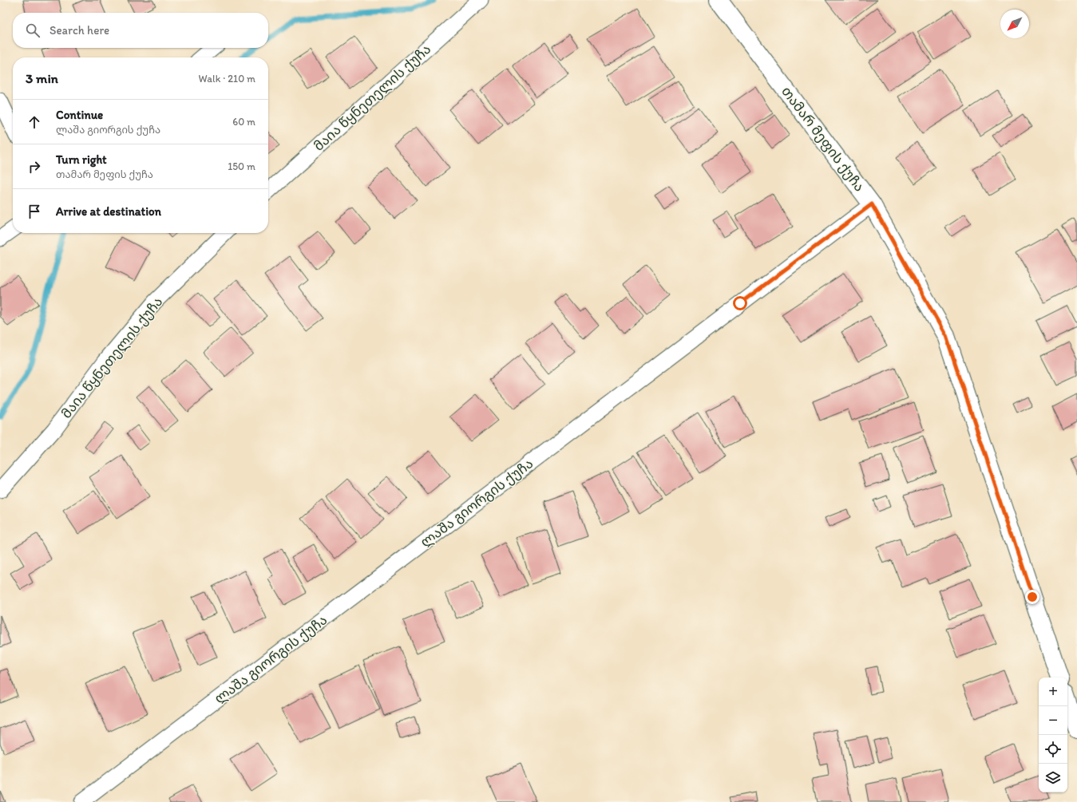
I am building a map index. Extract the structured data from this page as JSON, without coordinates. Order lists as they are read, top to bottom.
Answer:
{
  "streets": {
    "street": ["მაია წყნეთელის ქუჩა", "თამარ მეფის ქუჩა", "ლაშა გიორგის ქუჩა"]
  },
  "crossings": [
    ["თამარ მეფის ქუჩა", "ლაშა გიორგის ქუჩა"]
  ],
  "north": "bottom left",
  "page": {
    "search": "Search here",
    "heading": ["3 min", "Walk · 210 m"],
    "list": [
      ["Continue", "ლაშა გიორგის ქუჩა", "60 m"],
      ["Turn right", "თამარ მეფის ქუჩა", "150 m"],
      "Arrive at destination"
    ],
    "map_buttons": ["+", "−"]
  }
}
